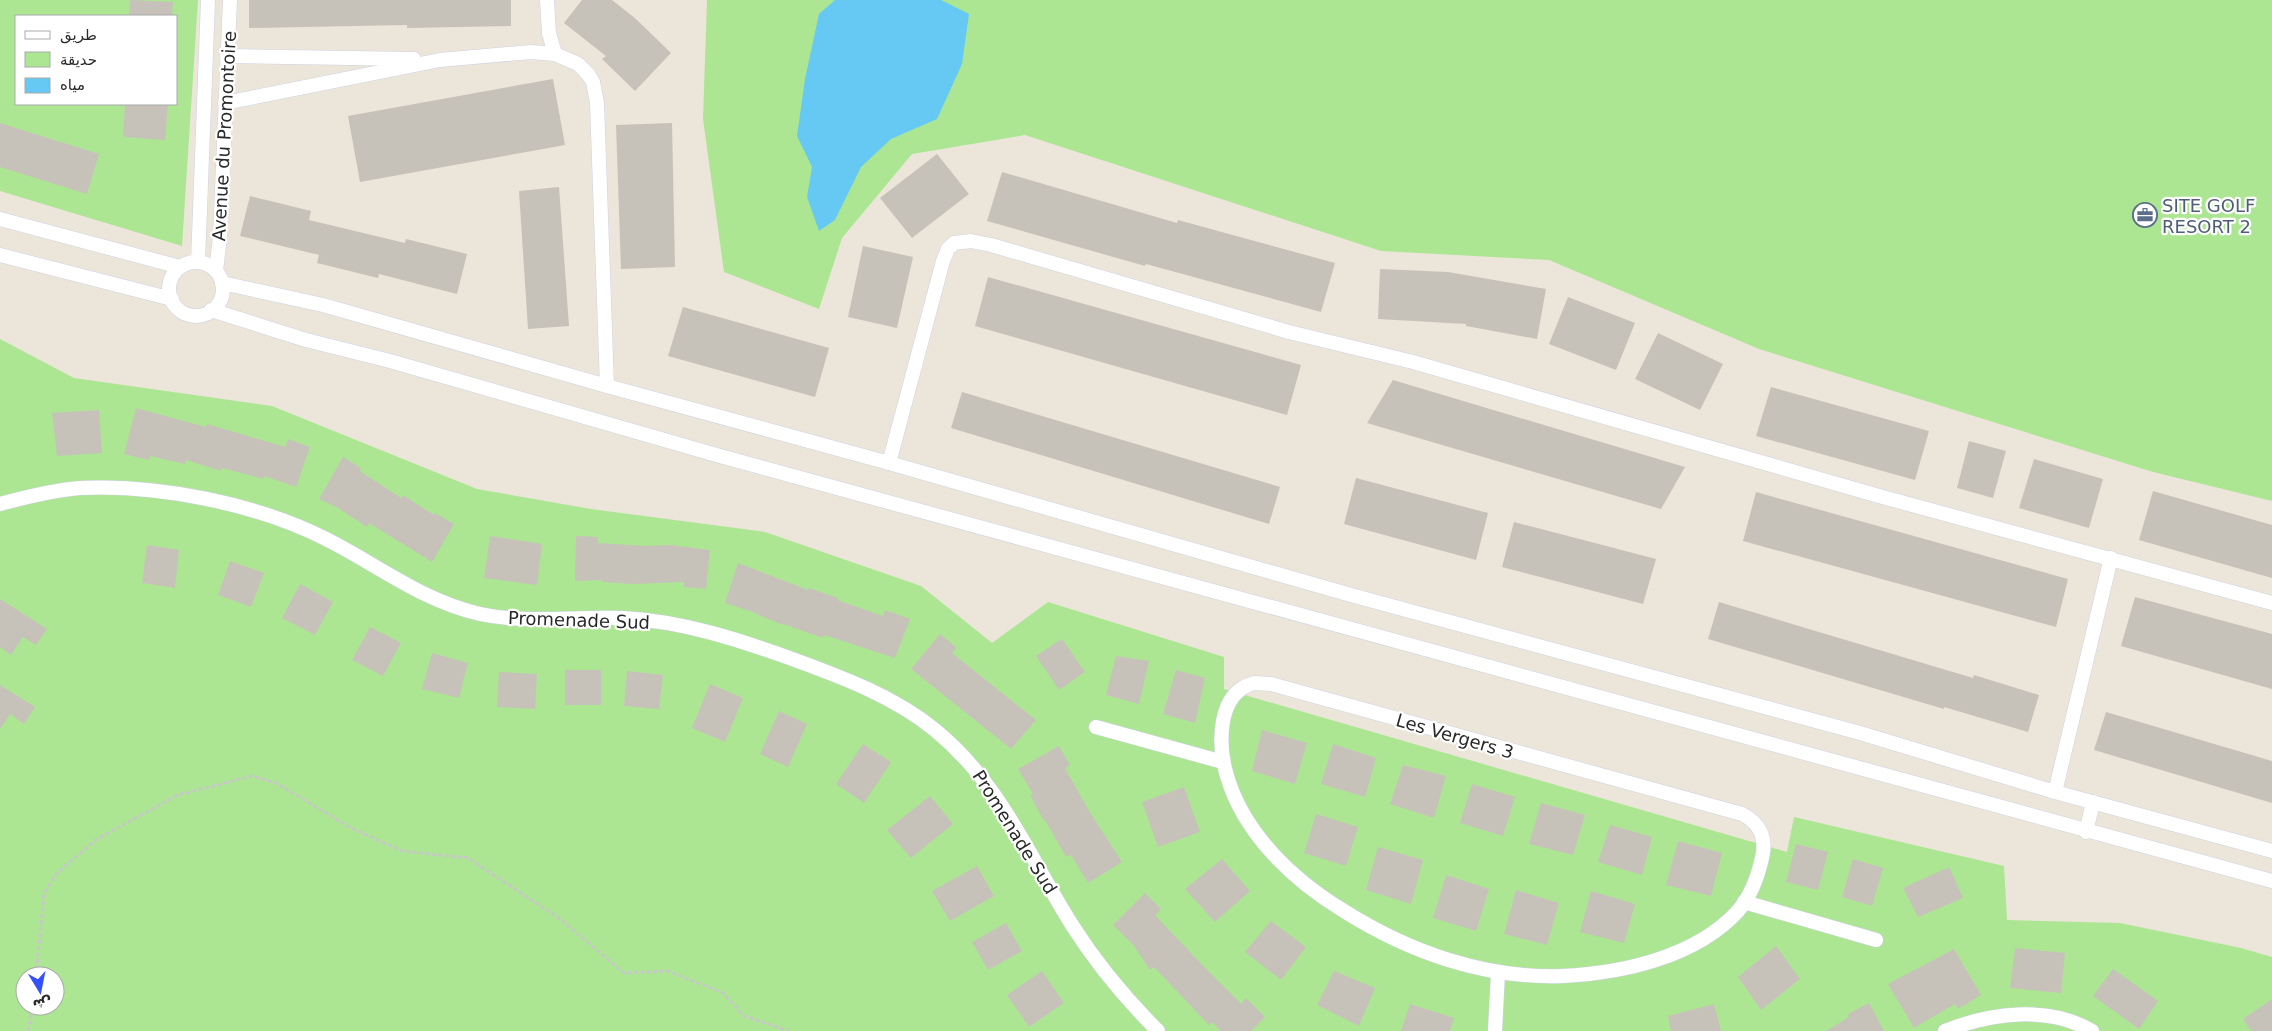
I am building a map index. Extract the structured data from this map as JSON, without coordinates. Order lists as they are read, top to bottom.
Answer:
{
  "streets": {
    "street": ["Avenue du Promontoire", "Promenade Sud", "Les Vergers 3"]
  },
  "places": {
    "office": ["SITE GOLF RESORT 2"]
  },
  "legend": ["طريق", "حديقة", "مياه"],
  "north": "bottom"
}
